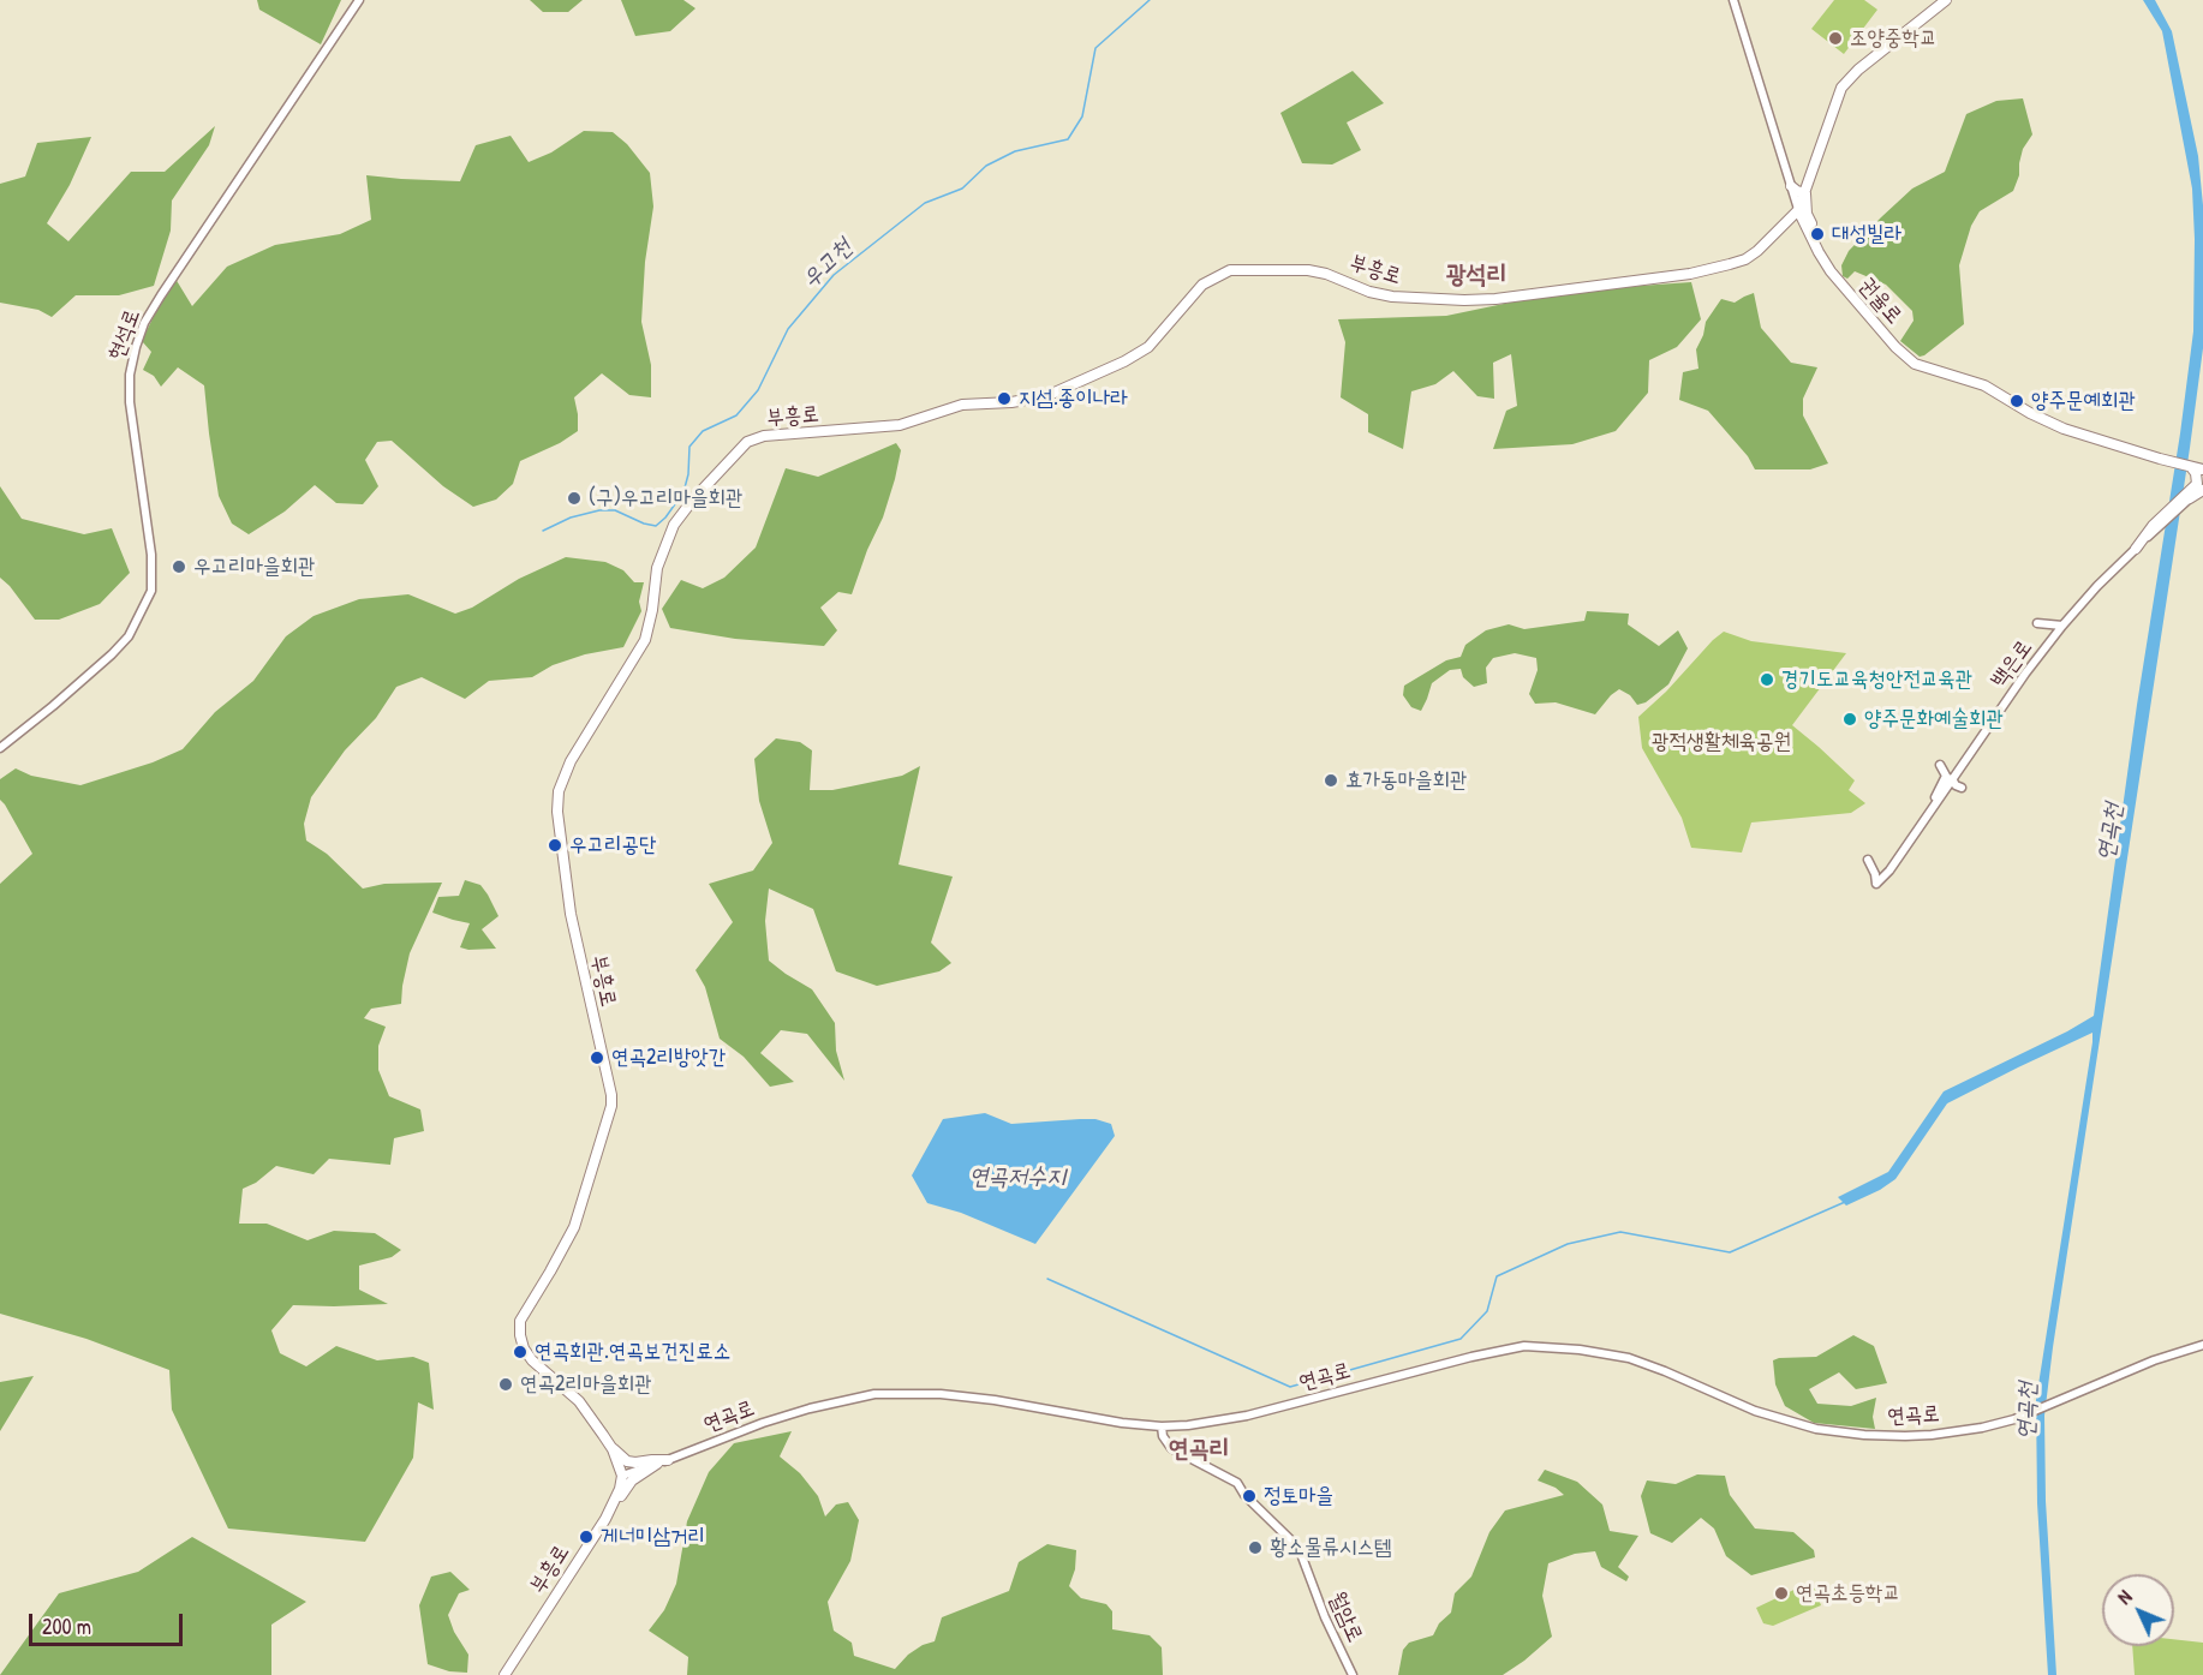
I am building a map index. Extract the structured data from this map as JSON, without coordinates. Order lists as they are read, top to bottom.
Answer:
{
  "streets": {
    "main road": ["부흥로", "권율로"],
    "street": [
      "현석로",
      "백은로",
      "연곡로",
      "월암로"
    ]
  },
  "crossings": [
    ["부흥로", "권율로"],
    ["부흥로", "연곡로"],
    ["연곡로", "월암로"]
  ],
  "districts": ["광석리", "연곡리"],
  "water": ["우고천", "연곡천", "연곡저수지"],
  "parks": ["광적생활체육공원"],
  "places": [
    "조양중학교",
    "대성빌라",
    "지섬.종이나라",
    "양주문예회관",
    "(구)우고리마을회관",
    "우고리마을회관",
    "경기도교육청안전교육관",
    "양주문화예술회관",
    "효가동마을회관",
    "우고리공단",
    "연곡2리방앗간",
    "연곡회관.연곡보건진료소",
    "연곡2리마을회관",
    "정토마을",
    "게너미삼거리",
    "황소물류시스템",
    "연곡초등학교"
  ],
  "scale_bar": "200 m",
  "north": "top left"
}
